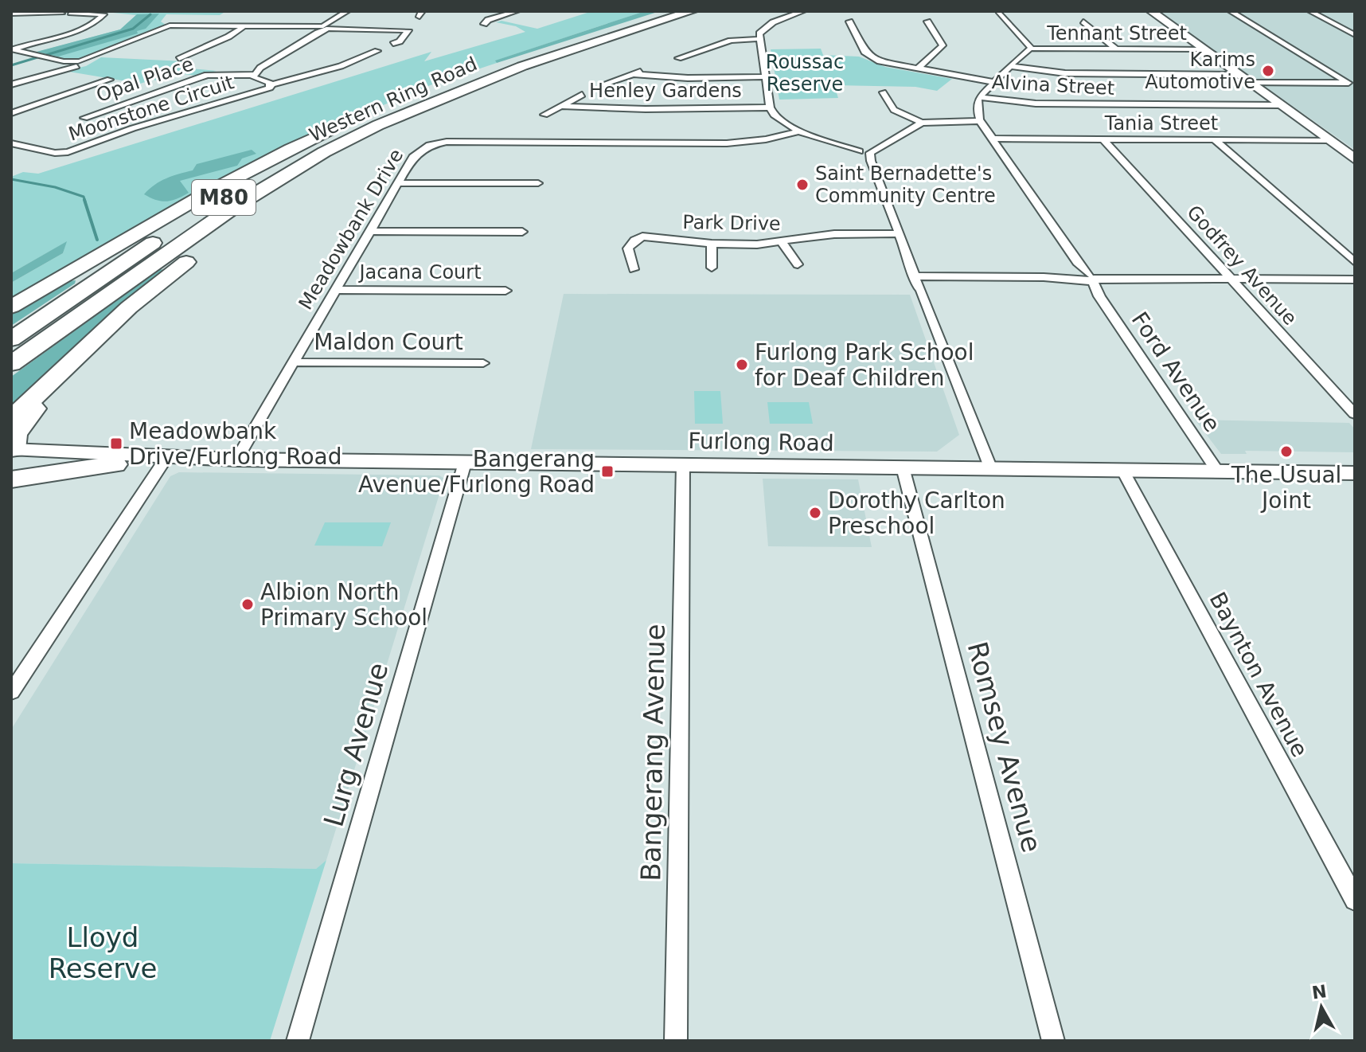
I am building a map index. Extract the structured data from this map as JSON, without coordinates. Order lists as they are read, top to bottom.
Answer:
{
  "streets": {
    "highway": ["Western Ring Road", "M80"],
    "street": [
      "Tennant Street",
      "Opal Place",
      "Alvina Street",
      "Henley Gardens",
      "Moonstone Circuit",
      "Tania Street",
      "Park Drive",
      "Meadowbank Drive",
      "Godfrey Avenue",
      "Jacana Court",
      "Maldon Court",
      "Ford Avenue",
      "Furlong Road",
      "Baynton Avenue",
      "Lurg Avenue",
      "Romsey Avenue",
      "Bangerang Avenue"
    ]
  },
  "crossings": [
    ["Opal Place", "Moonstone Circuit"],
    ["Alvina Street", "Ford Avenue"],
    ["Tania Street", "Godfrey Avenue"],
    ["Tania Street", "Ford Avenue"],
    ["Meadowbank Drive", "Jacana Court"],
    ["Meadowbank Drive", "Maldon Court"],
    ["Meadowbank Drive", "Furlong Road"],
    ["Ford Avenue", "Furlong Road"],
    ["Furlong Road", "Baynton Avenue"],
    ["Furlong Road", "Lurg Avenue"],
    ["Furlong Road", "Romsey Avenue"],
    ["Furlong Road", "Bangerang Avenue"]
  ],
  "parks": ["Roussac Reserve", "Lloyd Reserve"],
  "places": {
    "other": [
      "Karims Automotive",
      "Saint Bernadette's Community Centre",
      "Furlong Park School for Deaf Children",
      "The Usual Joint",
      "Dorothy Carlton Preschool",
      "Albion North Primary School"
    ],
    "transit": ["Meadowbank Drive/Furlong Road", "Bangerang Avenue/Furlong Road"]
  },
  "north": "top"
}
